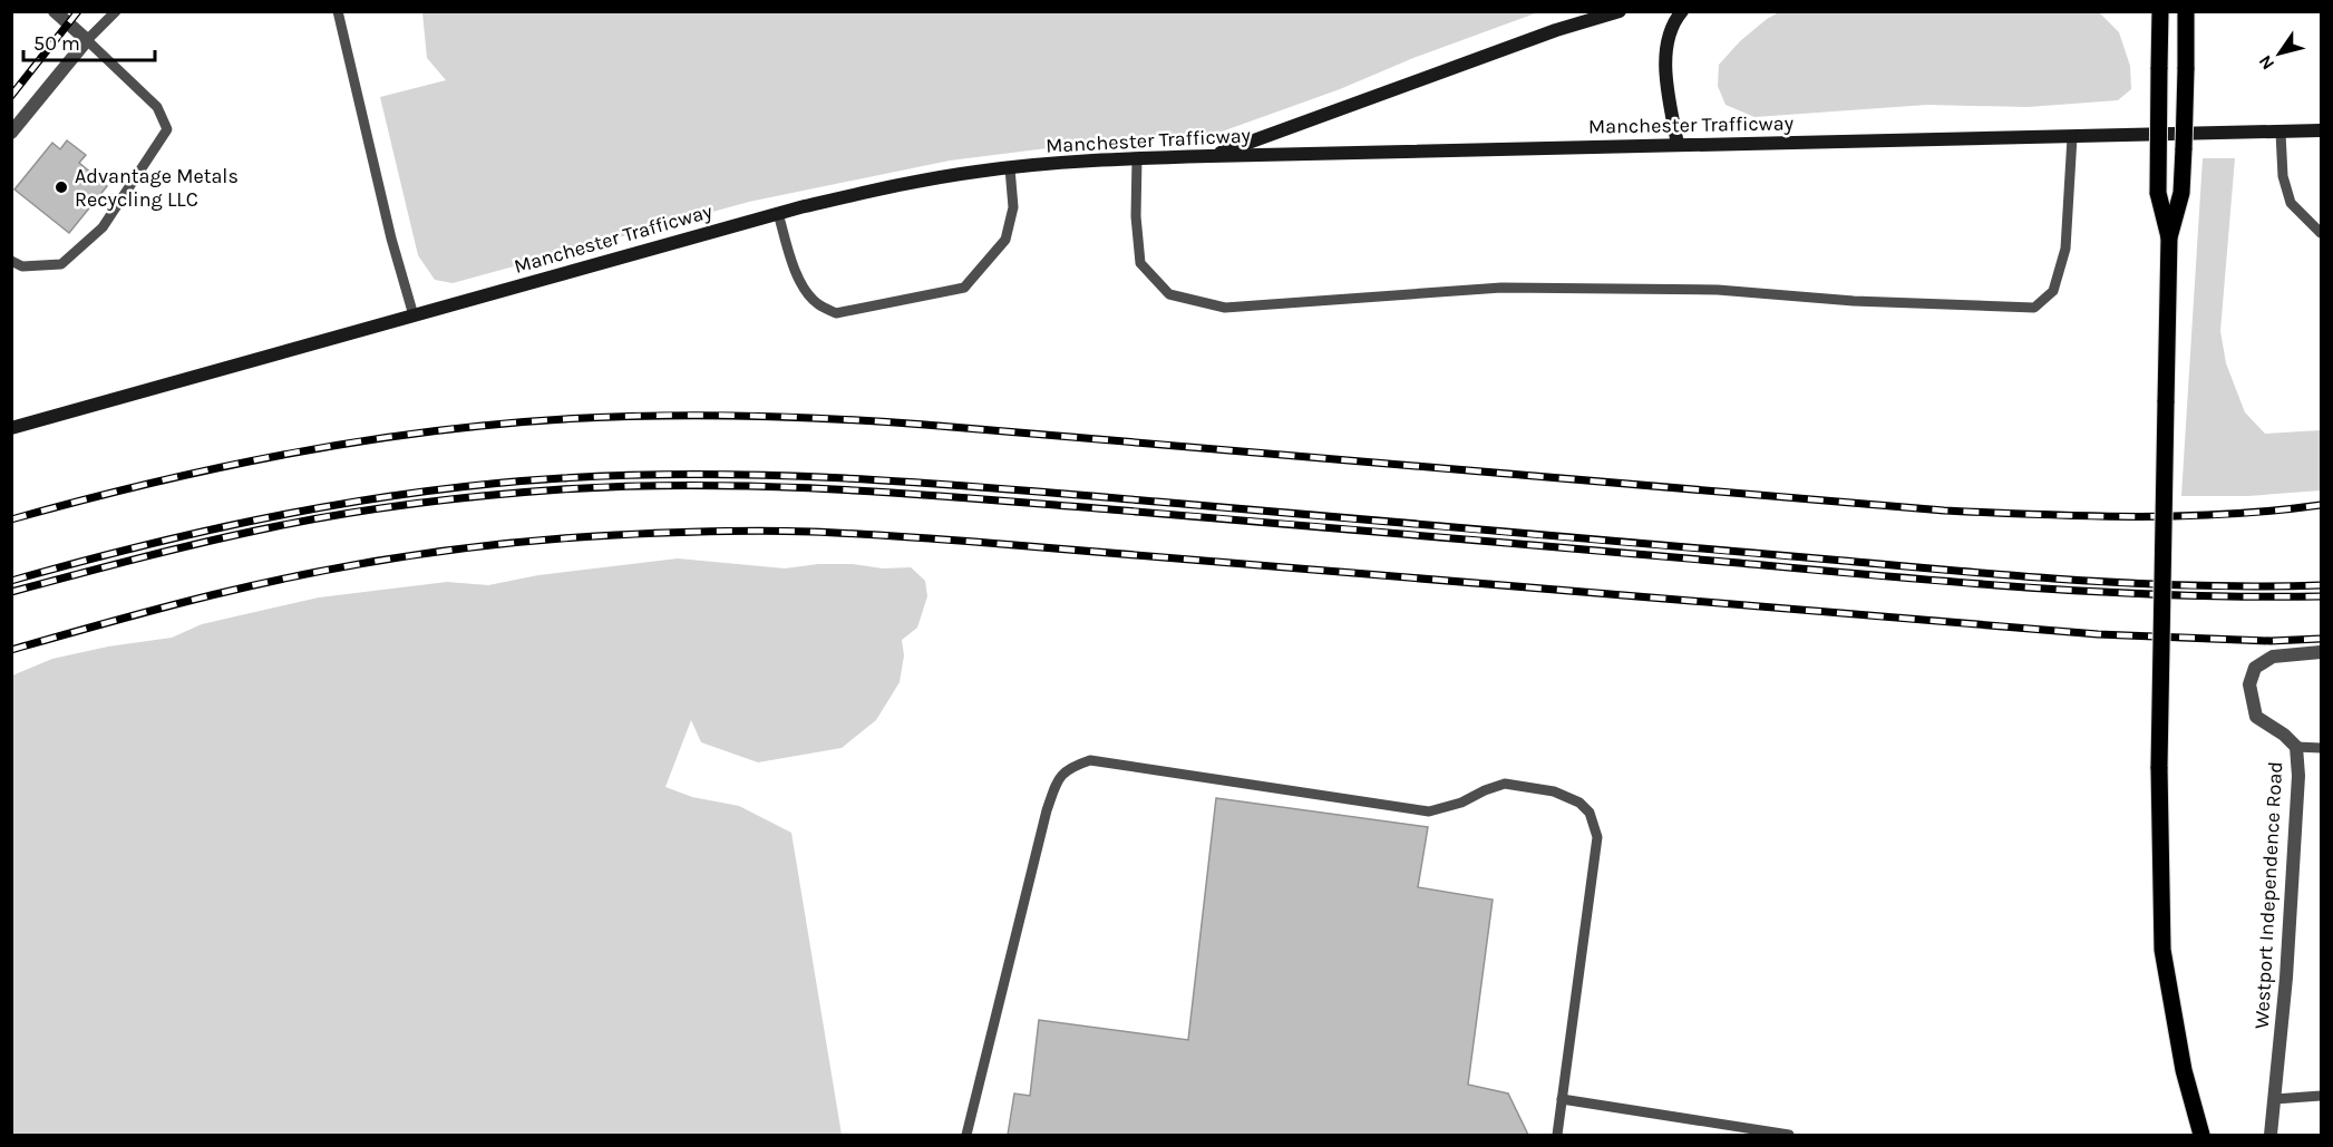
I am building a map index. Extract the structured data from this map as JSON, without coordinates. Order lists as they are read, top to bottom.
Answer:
{
  "streets": {
    "main road": ["Manchester Trafficway"],
    "street": ["Westport Independence Road"]
  },
  "places": ["Advantage Metals Recycling LLC"],
  "scale_bar": "50 m",
  "north": "bottom left"
}
